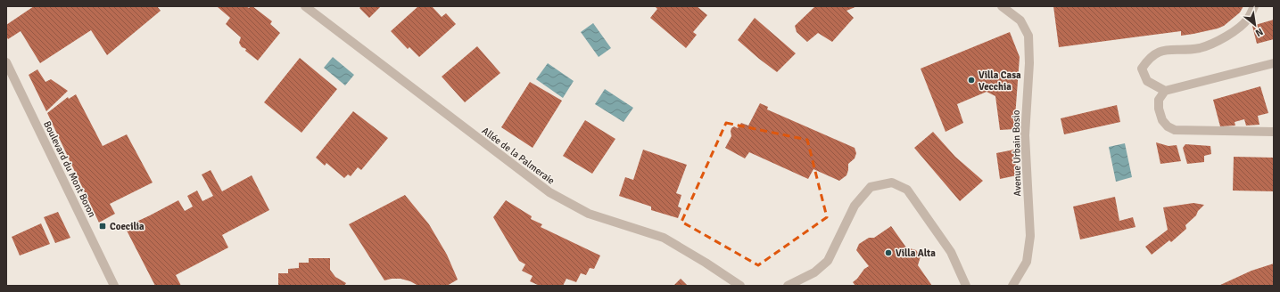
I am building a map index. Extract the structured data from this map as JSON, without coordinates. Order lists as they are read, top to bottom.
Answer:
{
  "streets": {
    "street": ["Avenue Urbain Bosio", "Allée de la Palmeraie", "Boulevard du Mont Boron"]
  },
  "places": {
    "other": ["Villa Casa Vecchia", "Villa Alta"],
    "transit": ["Coecilia"]
  },
  "north": "bottom right"
}
